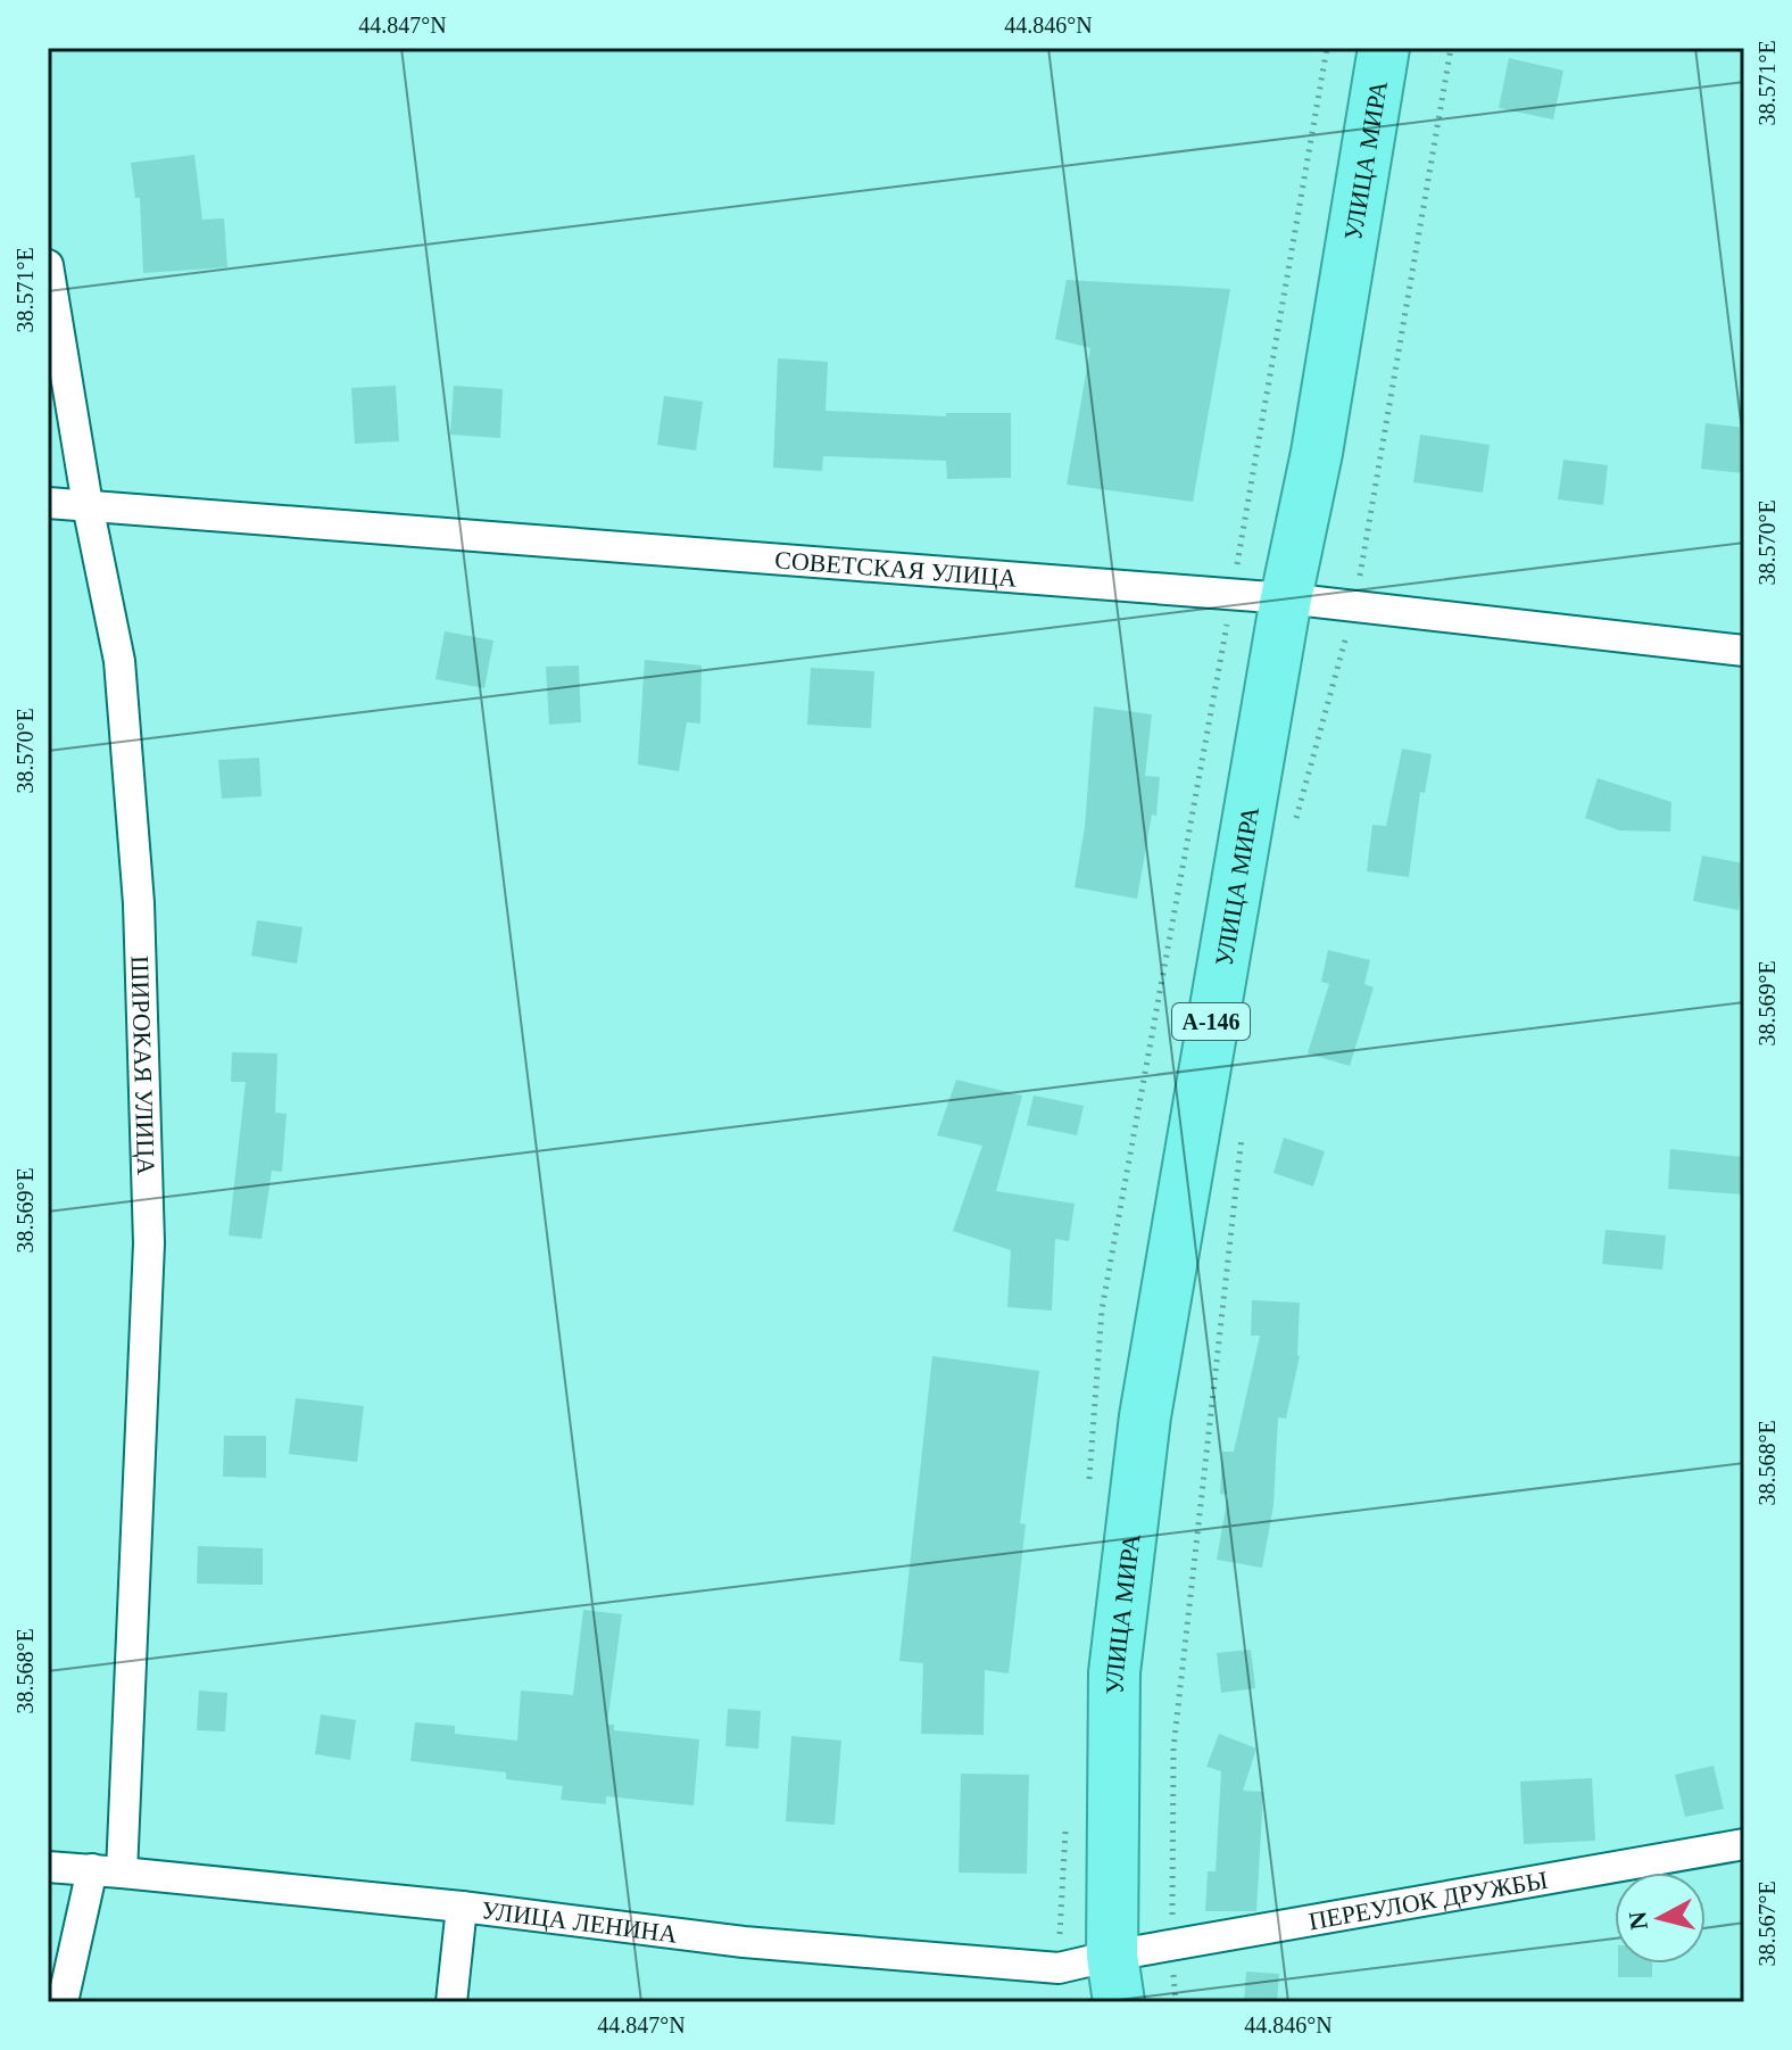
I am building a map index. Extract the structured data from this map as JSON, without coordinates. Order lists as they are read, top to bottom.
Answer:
{
  "streets": {
    "highway": ["УЛИЦА МИРА", "А-146"],
    "street": [
      "СОВЕТСКАЯ УЛИЦА",
      "ШИРОКАЯ УЛИЦА",
      "ПЕРЕУЛОК ДРУЖБЫ",
      "УЛИЦА ЛЕНИНА"
    ]
  },
  "crossings": [
    ["УЛИЦА МИРА", "СОВЕТСКАЯ УЛИЦА"],
    ["УЛИЦА МИРА", "ПЕРЕУЛОК ДРУЖБЫ"],
    ["УЛИЦА МИРА", "УЛИЦА ЛЕНИНА"],
    ["СОВЕТСКАЯ УЛИЦА", "ШИРОКАЯ УЛИЦА"],
    ["ШИРОКАЯ УЛИЦА", "УЛИЦА ЛЕНИНА"],
    ["ПЕРЕУЛОК ДРУЖБЫ", "УЛИЦА ЛЕНИНА"]
  ],
  "north": "left",
  "coordinates": [
    "44.847°N",
    "44.846°N",
    "38.571°E",
    "38.570°E",
    "38.569°E",
    "38.568°E",
    "38.567°E"
  ]
}
